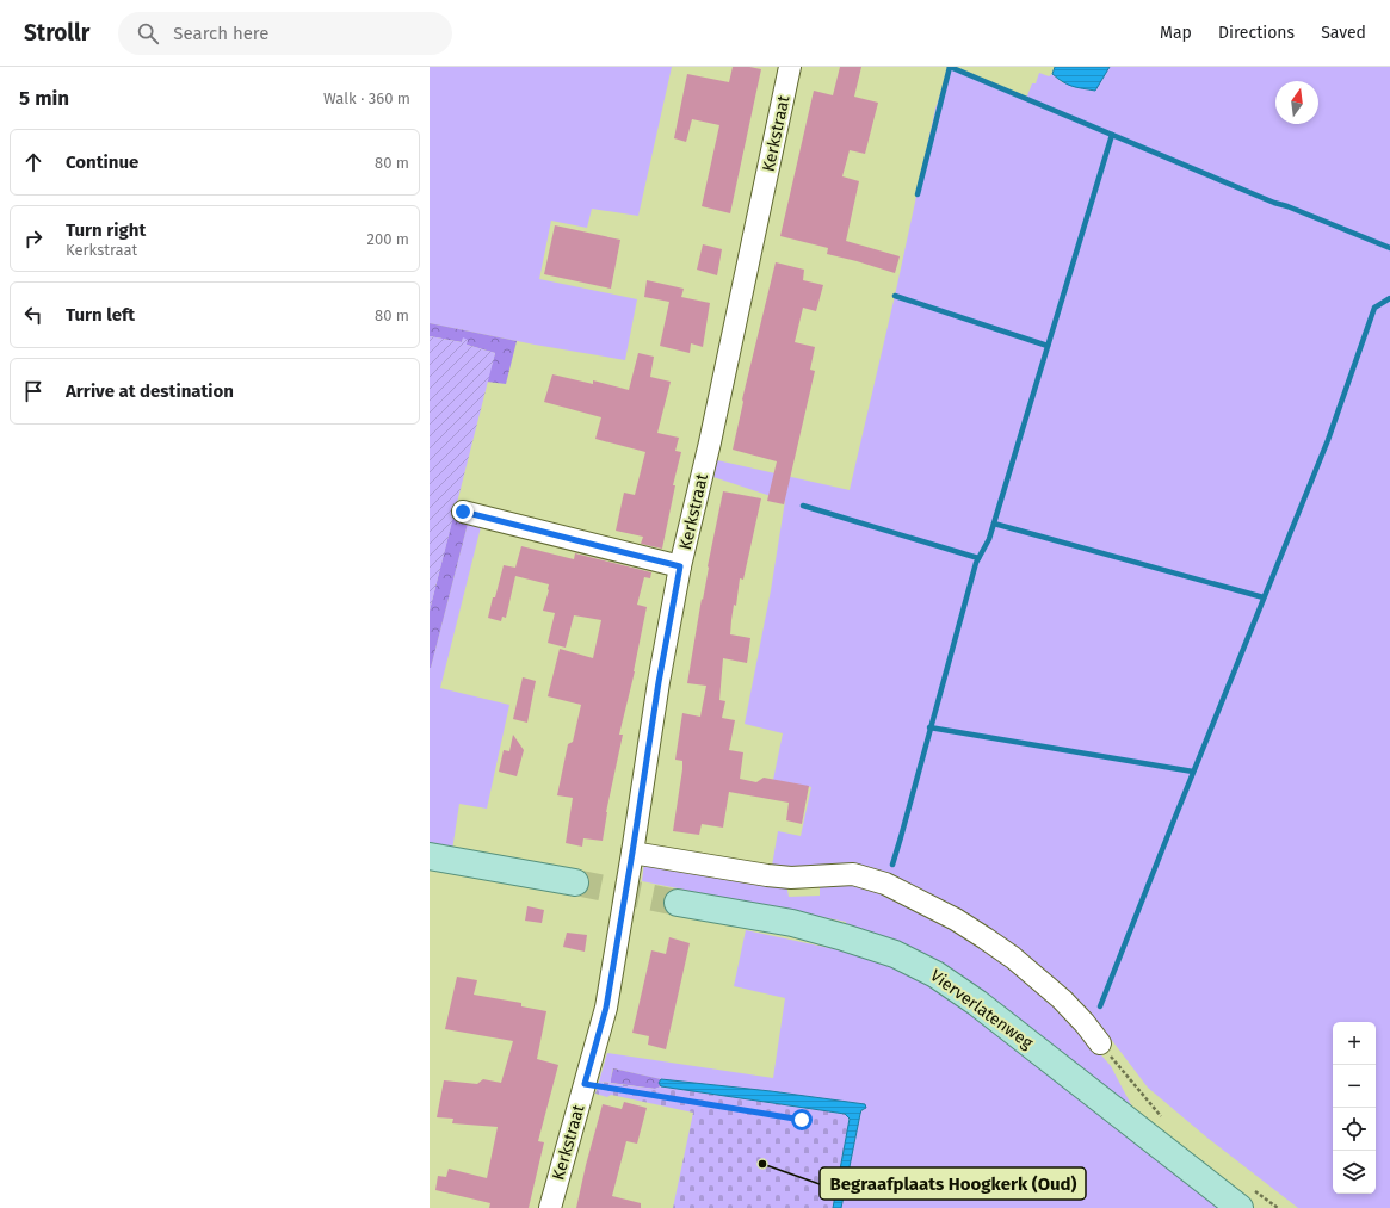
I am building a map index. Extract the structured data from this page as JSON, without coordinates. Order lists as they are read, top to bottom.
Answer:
{
  "streets": {
    "main road": ["Vierverlatenweg"],
    "street": ["Kerkstraat"]
  },
  "places": ["Begraafplaats Hoogkerk (Oud)"],
  "north": "top",
  "page": {
    "header": "Strollr",
    "search": "Search here",
    "nav": ["Map", "Directions", "Saved"],
    "heading": ["5 min", "Walk · 360 m"],
    "list": [
      ["Continue", "80 m"],
      ["Turn right", "Kerkstraat", "200 m"],
      ["Turn left", "80 m"],
      "Arrive at destination"
    ],
    "map_buttons": ["+", "−"]
  }
}
